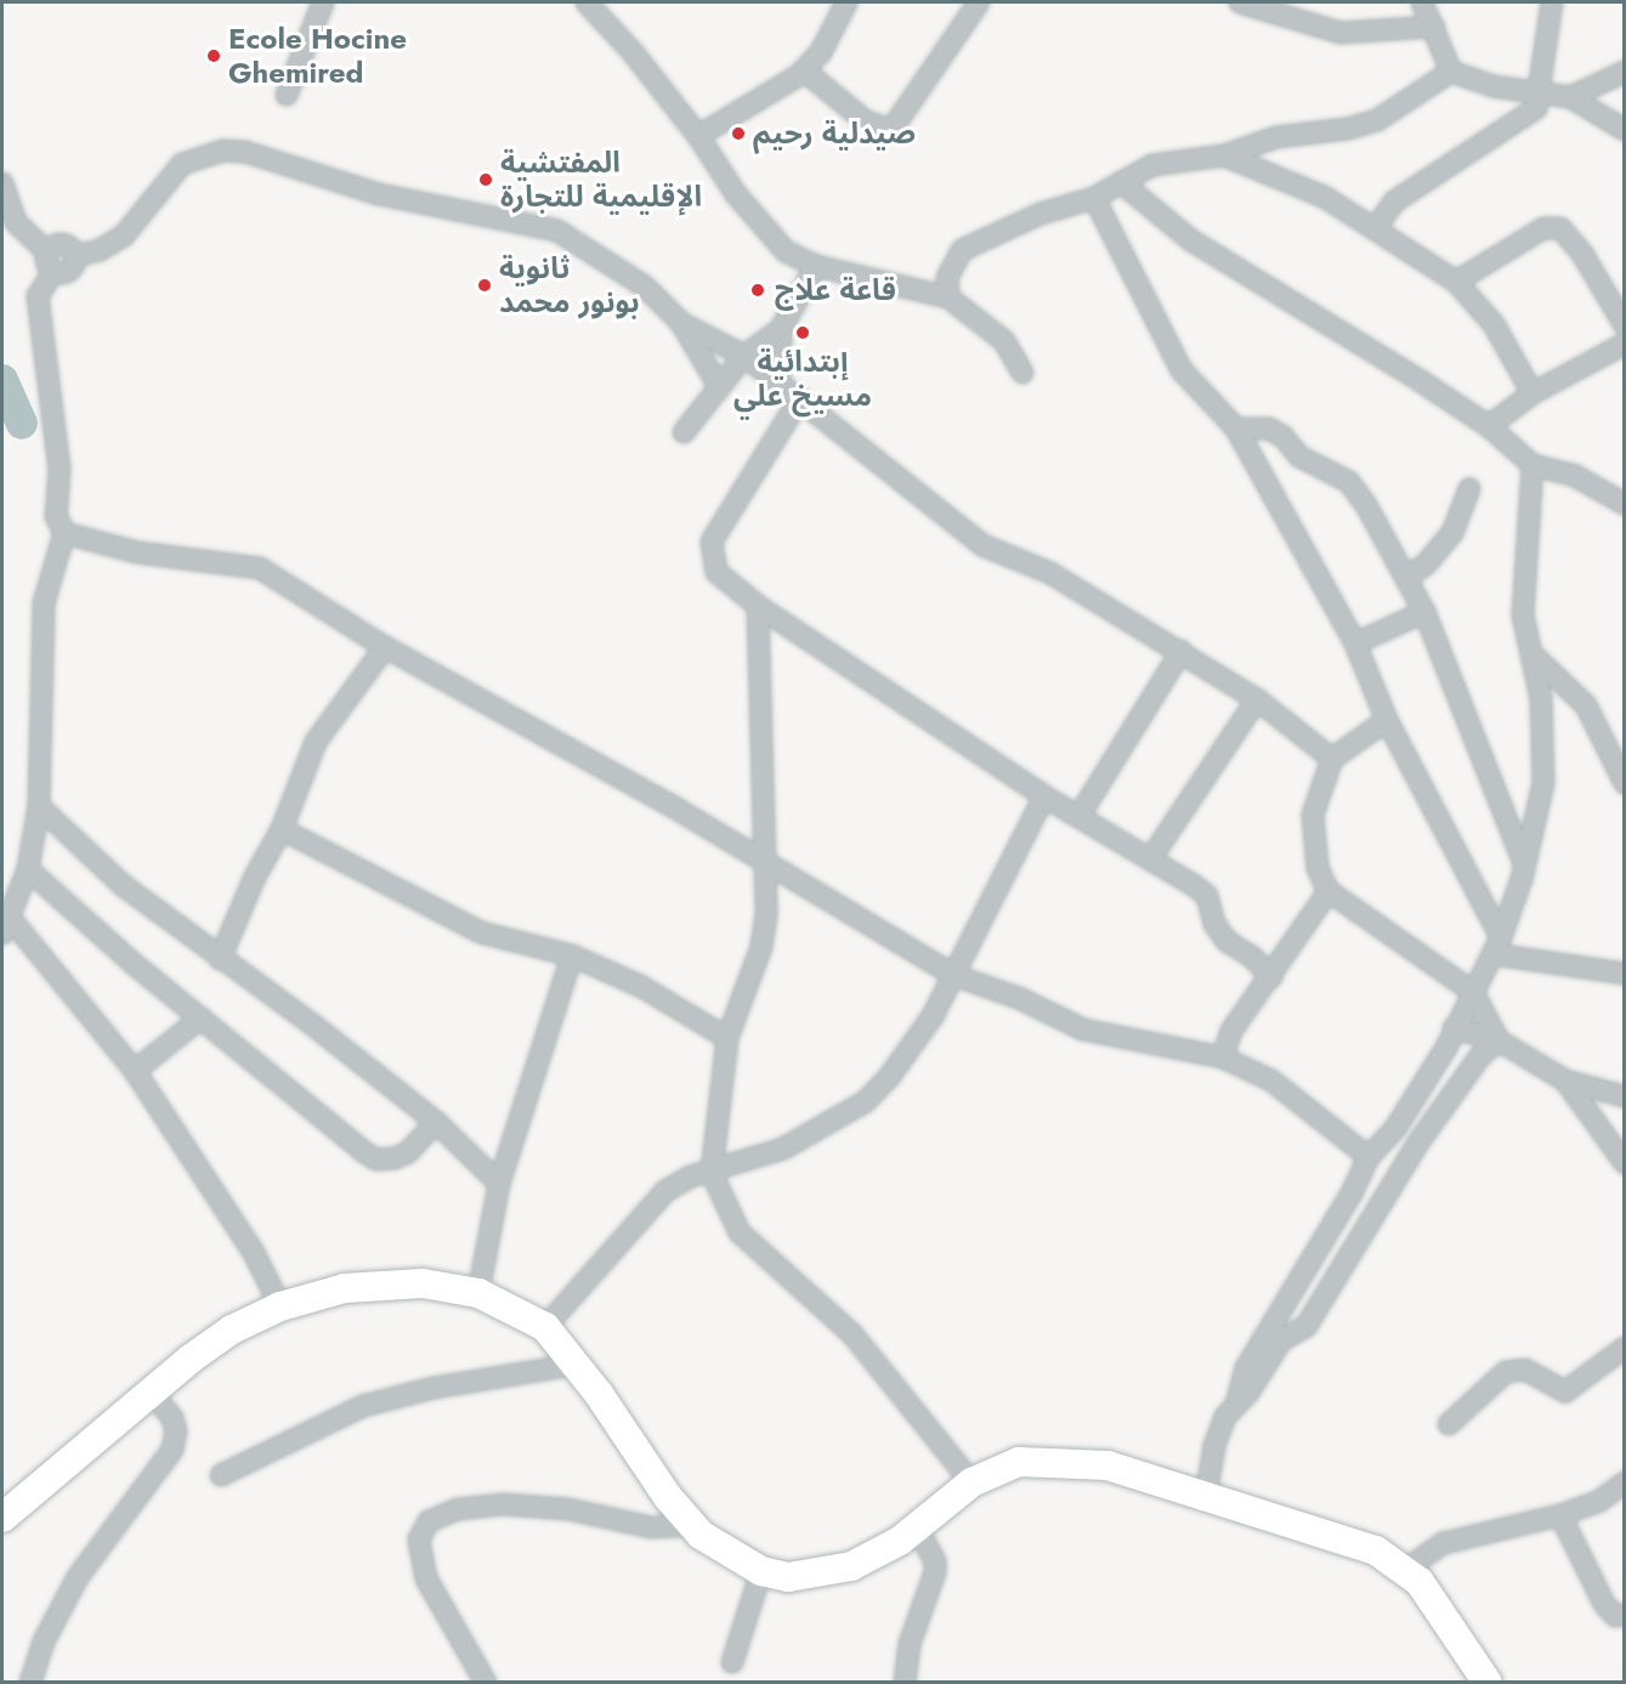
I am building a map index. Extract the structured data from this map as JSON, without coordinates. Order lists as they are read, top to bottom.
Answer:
{
  "places": [
    "Ecole Hocine Ghemired",
    "صيدلية رحيم",
    "المفتشية الإقليمية للتجارة",
    "ثانوية بونور محمد",
    "قاعة علاج",
    "إبتدائية مسيخ علي"
  ]
}
